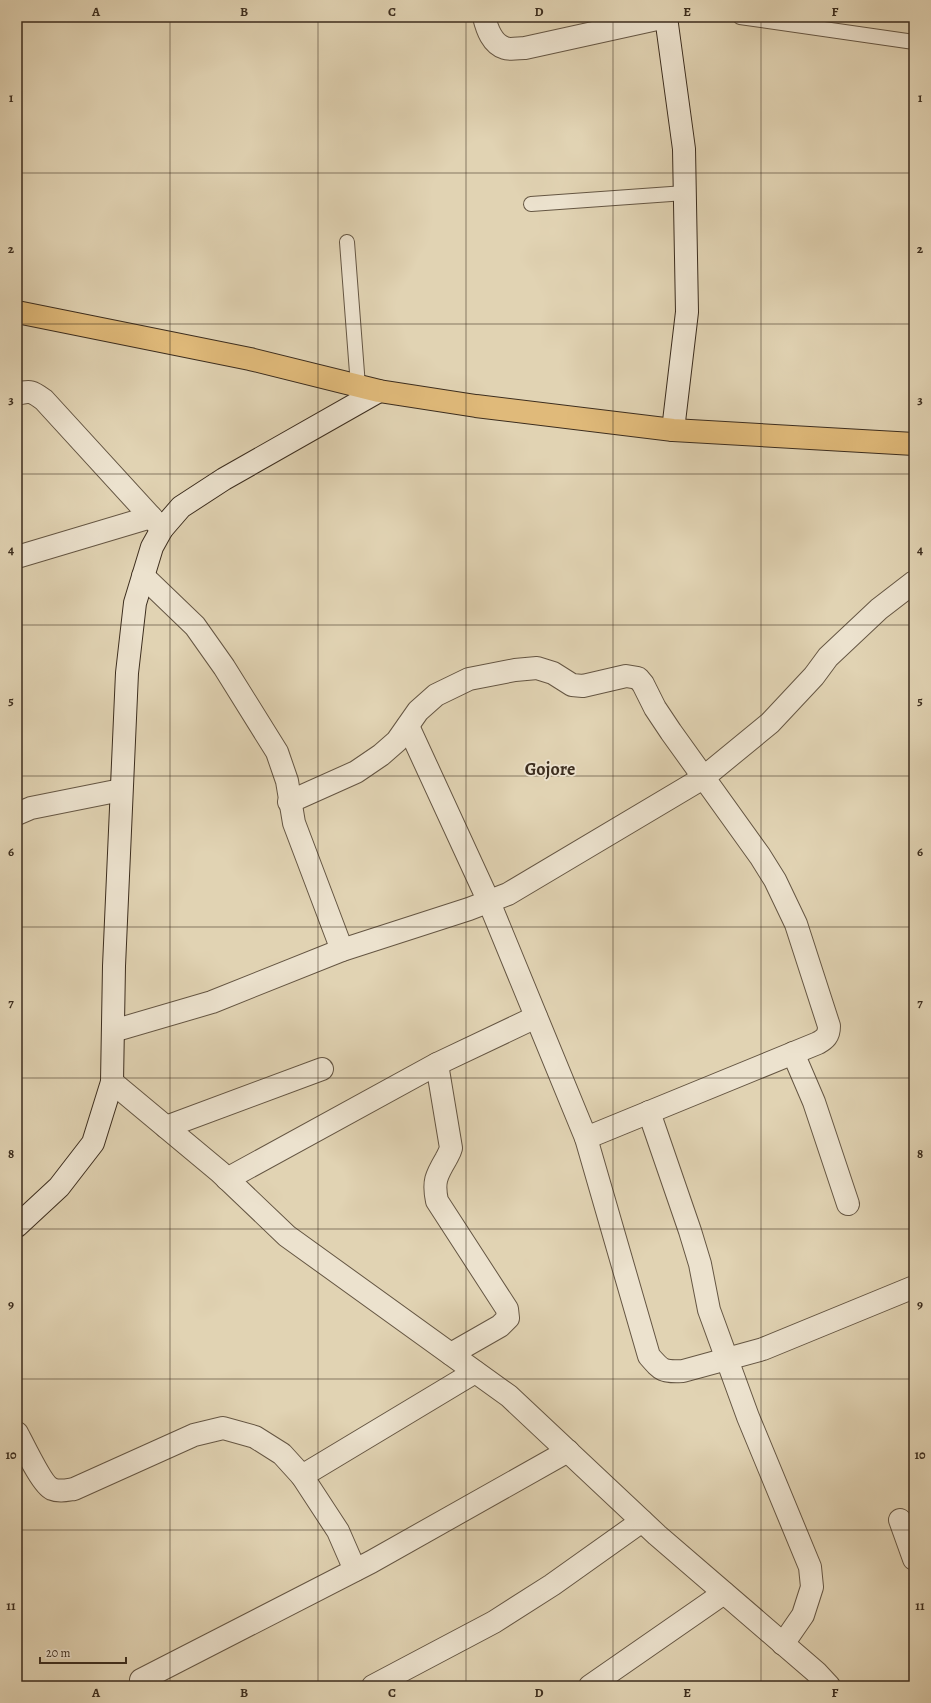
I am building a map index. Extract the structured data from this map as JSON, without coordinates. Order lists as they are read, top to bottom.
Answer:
{
  "districts": ["Gojore"],
  "scale_bar": "20 m",
  "grid": {
    "columns": [
      "A",
      "B",
      "C",
      "D",
      "E",
      "F"
    ],
    "rows": [
      "1",
      "2",
      "3",
      "4",
      "5",
      "6",
      "7",
      "8",
      "9",
      "10",
      "11"
    ]
  }
}
